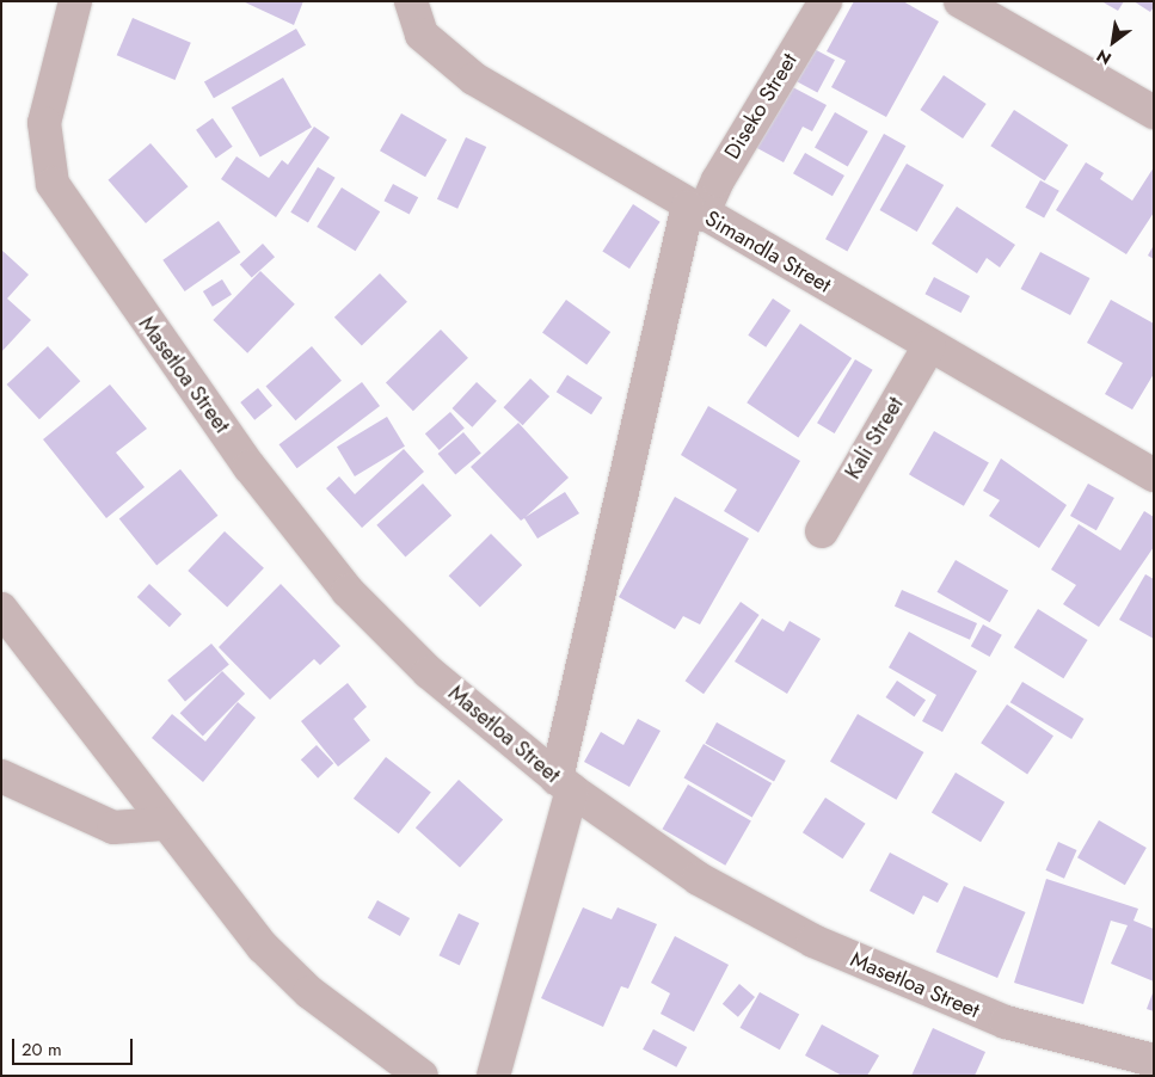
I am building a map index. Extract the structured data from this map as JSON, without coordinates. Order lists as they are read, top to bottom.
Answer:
{
  "streets": {
    "street": [
      "Diseko Street",
      "Simandla Street",
      "Masetloa Street",
      "Kali Street"
    ]
  },
  "crossings": [
    ["Diseko Street", "Simandla Street"],
    ["Diseko Street", "Masetloa Street"],
    ["Simandla Street", "Kali Street"]
  ],
  "scale_bar": "20 m",
  "north": "bottom left"
}
